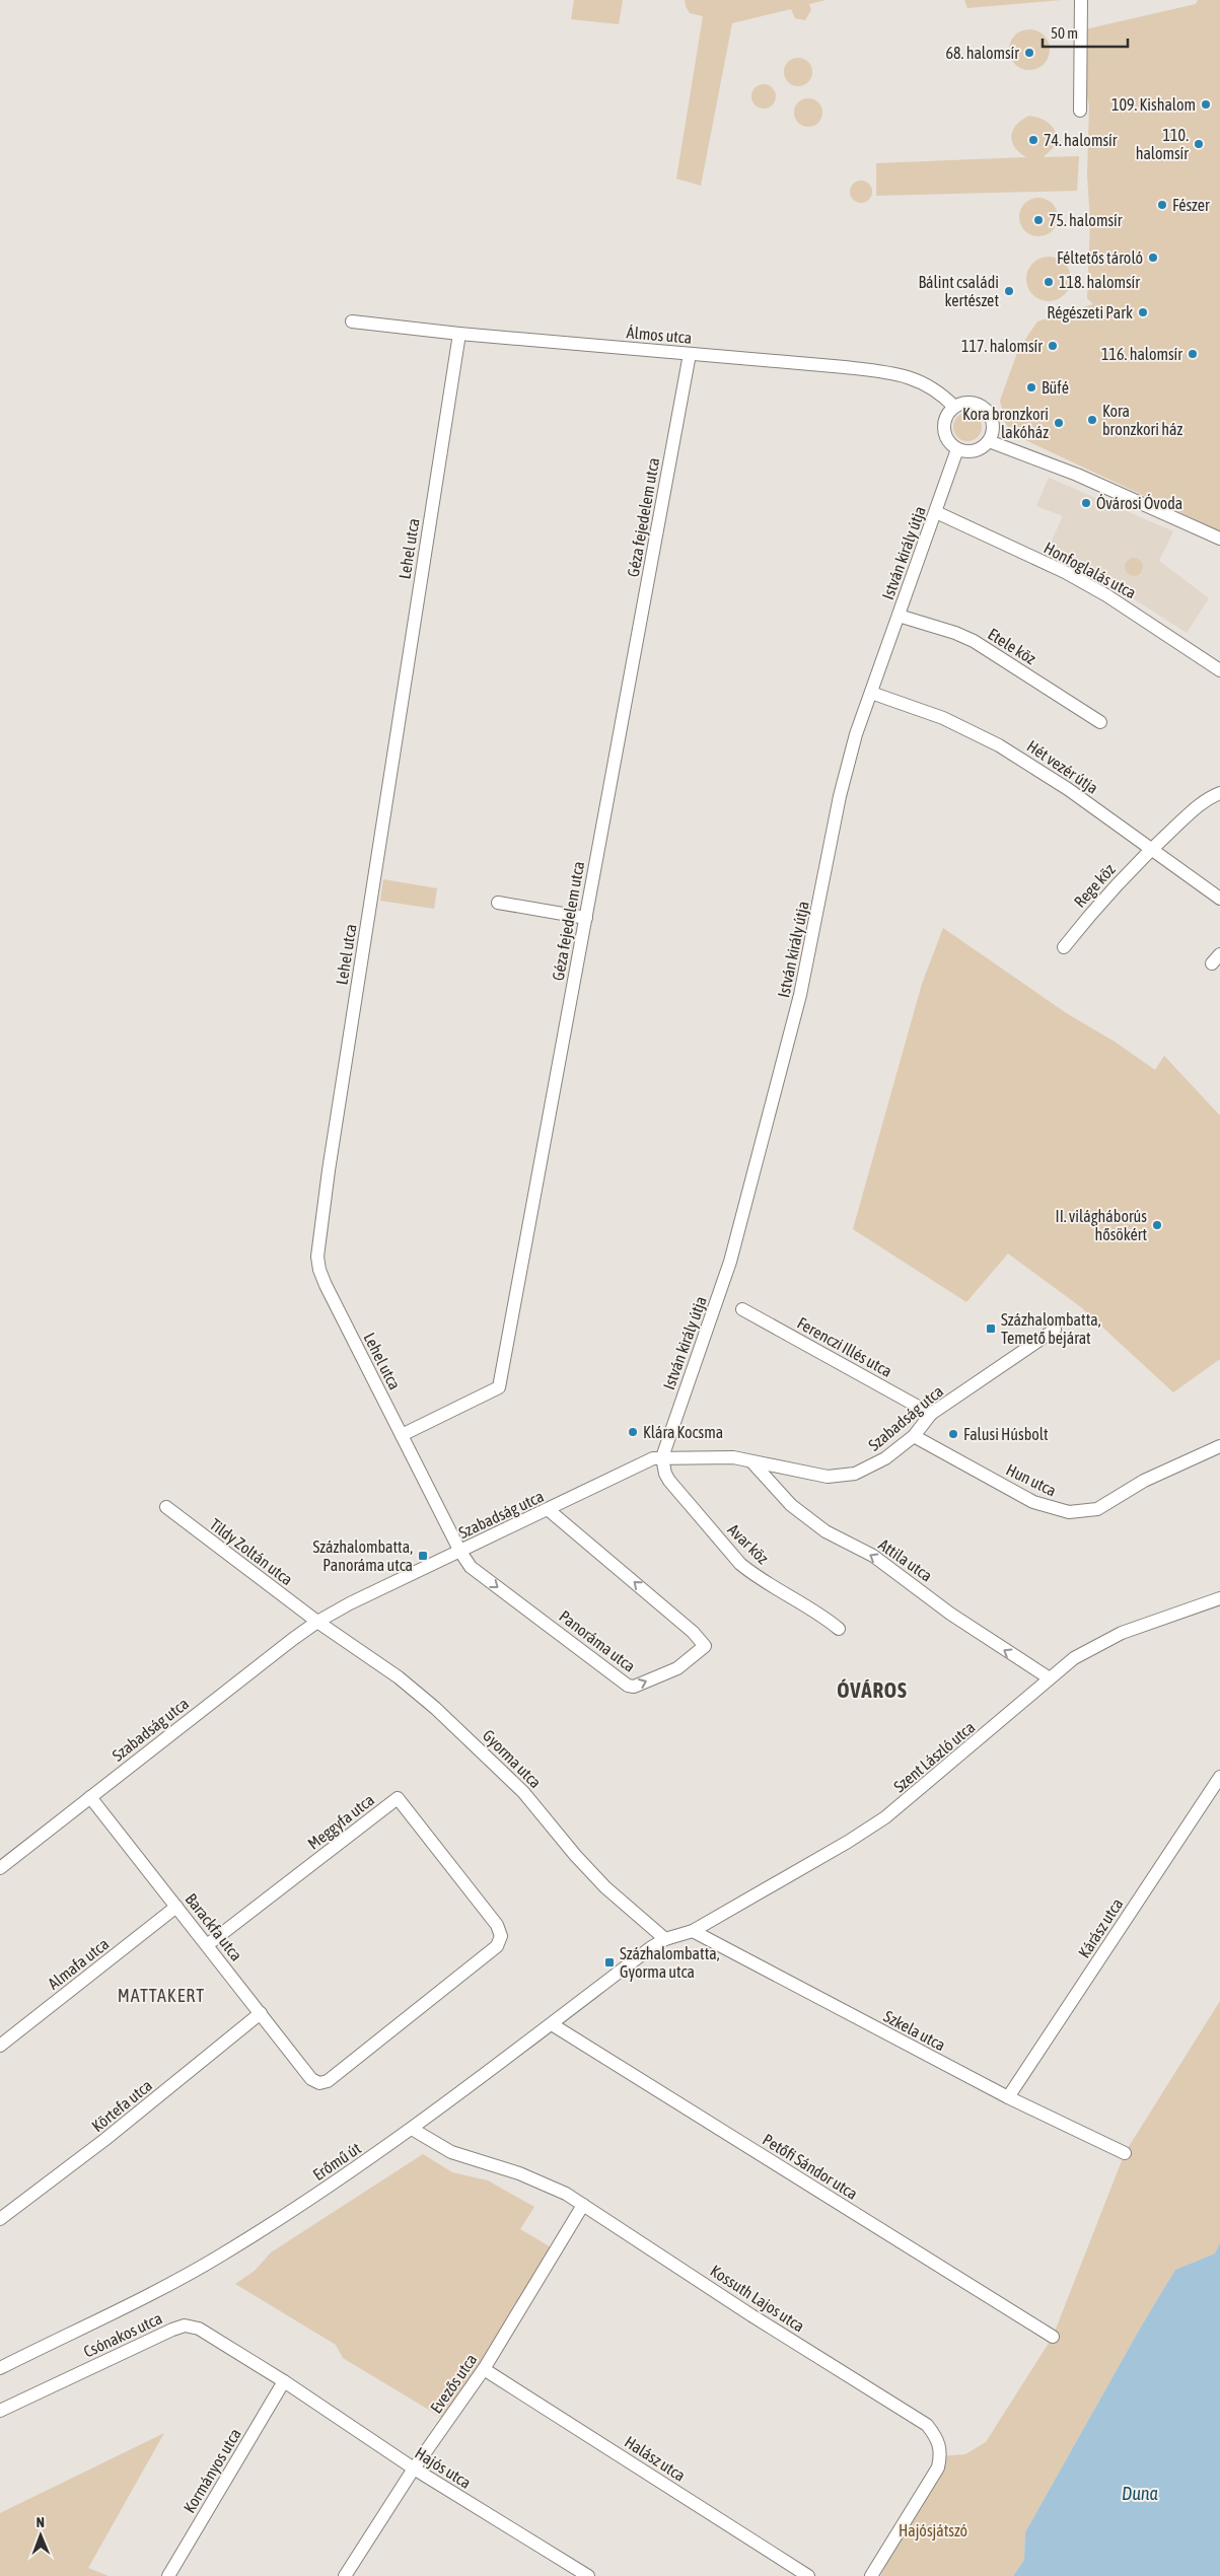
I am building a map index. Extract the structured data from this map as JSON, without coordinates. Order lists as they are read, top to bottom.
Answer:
{
  "streets": {
    "street": [
      "Álmos utca",
      "Géza fejedelem utca",
      "Lehel utca",
      "István király útja",
      "Honfoglalás utca",
      "Etele köz",
      "Hét vezér útja",
      "Rege köz",
      "Ferenczi Illés utca",
      "Szabadság utca",
      "Hun utca",
      "Avar köz",
      "Tildy Zoltán utca",
      "Attila utca",
      "Panoráma utca",
      "Szent László utca",
      "Gyorma utca",
      "Meggyfa utca",
      "Barackfa utca",
      "Kárász utca",
      "Almafa utca",
      "Szkela utca",
      "Körtefa utca",
      "Erőmű út",
      "Petőfi Sándor utca",
      "Kossuth Lajos utca",
      "Csónakos utca",
      "Evezős utca",
      "Halász utca",
      "Hajós utca",
      "Kormányos utca"
    ]
  },
  "crossings": [
    ["Álmos utca", "Géza fejedelem utca"],
    ["Álmos utca", "Lehel utca"],
    ["Álmos utca", "István király útja"],
    ["Géza fejedelem utca", "Lehel utca"],
    ["Lehel utca", "Szabadság utca"],
    ["Lehel utca", "Panoráma utca"],
    ["István király útja", "Honfoglalás utca"],
    ["István király útja", "Etele köz"],
    ["István király útja", "Hét vezér útja"],
    ["István király útja", "Szabadság utca"],
    ["István király útja", "Avar köz"],
    ["Hét vezér útja", "Rege köz"],
    ["Ferenczi Illés utca", "Szabadság utca"],
    ["Szabadság utca", "Hun utca"],
    ["Szabadság utca", "Avar köz"],
    ["Szabadság utca", "Tildy Zoltán utca"],
    ["Szabadság utca", "Attila utca"],
    ["Szabadság utca", "Panoráma utca"],
    ["Szabadság utca", "Gyorma utca"],
    ["Szabadság utca", "Barackfa utca"],
    ["Tildy Zoltán utca", "Gyorma utca"],
    ["Attila utca", "Szent László utca"],
    ["Szent László utca", "Gyorma utca"],
    ["Szent László utca", "Szkela utca"],
    ["Szent László utca", "Erőmű út"],
    ["Gyorma utca", "Erőmű út"],
    ["Meggyfa utca", "Barackfa utca"],
    ["Barackfa utca", "Almafa utca"],
    ["Barackfa utca", "Körtefa utca"],
    ["Kárász utca", "Szkela utca"],
    ["Erőmű út", "Petőfi Sándor utca"],
    ["Erőmű út", "Kossuth Lajos utca"],
    ["Kossuth Lajos utca", "Evezős utca"],
    ["Csónakos utca", "Hajós utca"],
    ["Csónakos utca", "Kormányos utca"],
    ["Evezős utca", "Halász utca"],
    ["Evezős utca", "Hajós utca"],
    ["Hajós utca", "Kormányos utca"]
  ],
  "one_way": ["Attila utca"],
  "districts": ["ÓVÁROS", "MATTAKERT"],
  "water": ["Duna"],
  "parks": ["Hajósjátszó"],
  "places": {
    "other": [
      "68. halomsír",
      "109. Kishalom",
      "74. halomsír",
      "110. halomsír",
      "Fészer",
      "75. halomsír",
      "Féltetős tároló",
      "118. halomsír",
      "Bálint családi kertészet",
      "Régészeti Park",
      "117. halomsír",
      "116. halomsír",
      "Büfé",
      "Kora bronzkori ház",
      "Kora bronzkori lakóház",
      "Óvárosi Óvoda",
      "II. világháborús hősökért",
      "Klára Kocsma",
      "Falusi Húsbolt"
    ],
    "transit": ["Százhalombatta, Temető bejárat", "Százhalombatta, Panoráma utca", "Százhalombatta, Gyorma utca"]
  },
  "scale_bar": "50 m",
  "north": "top"
}
